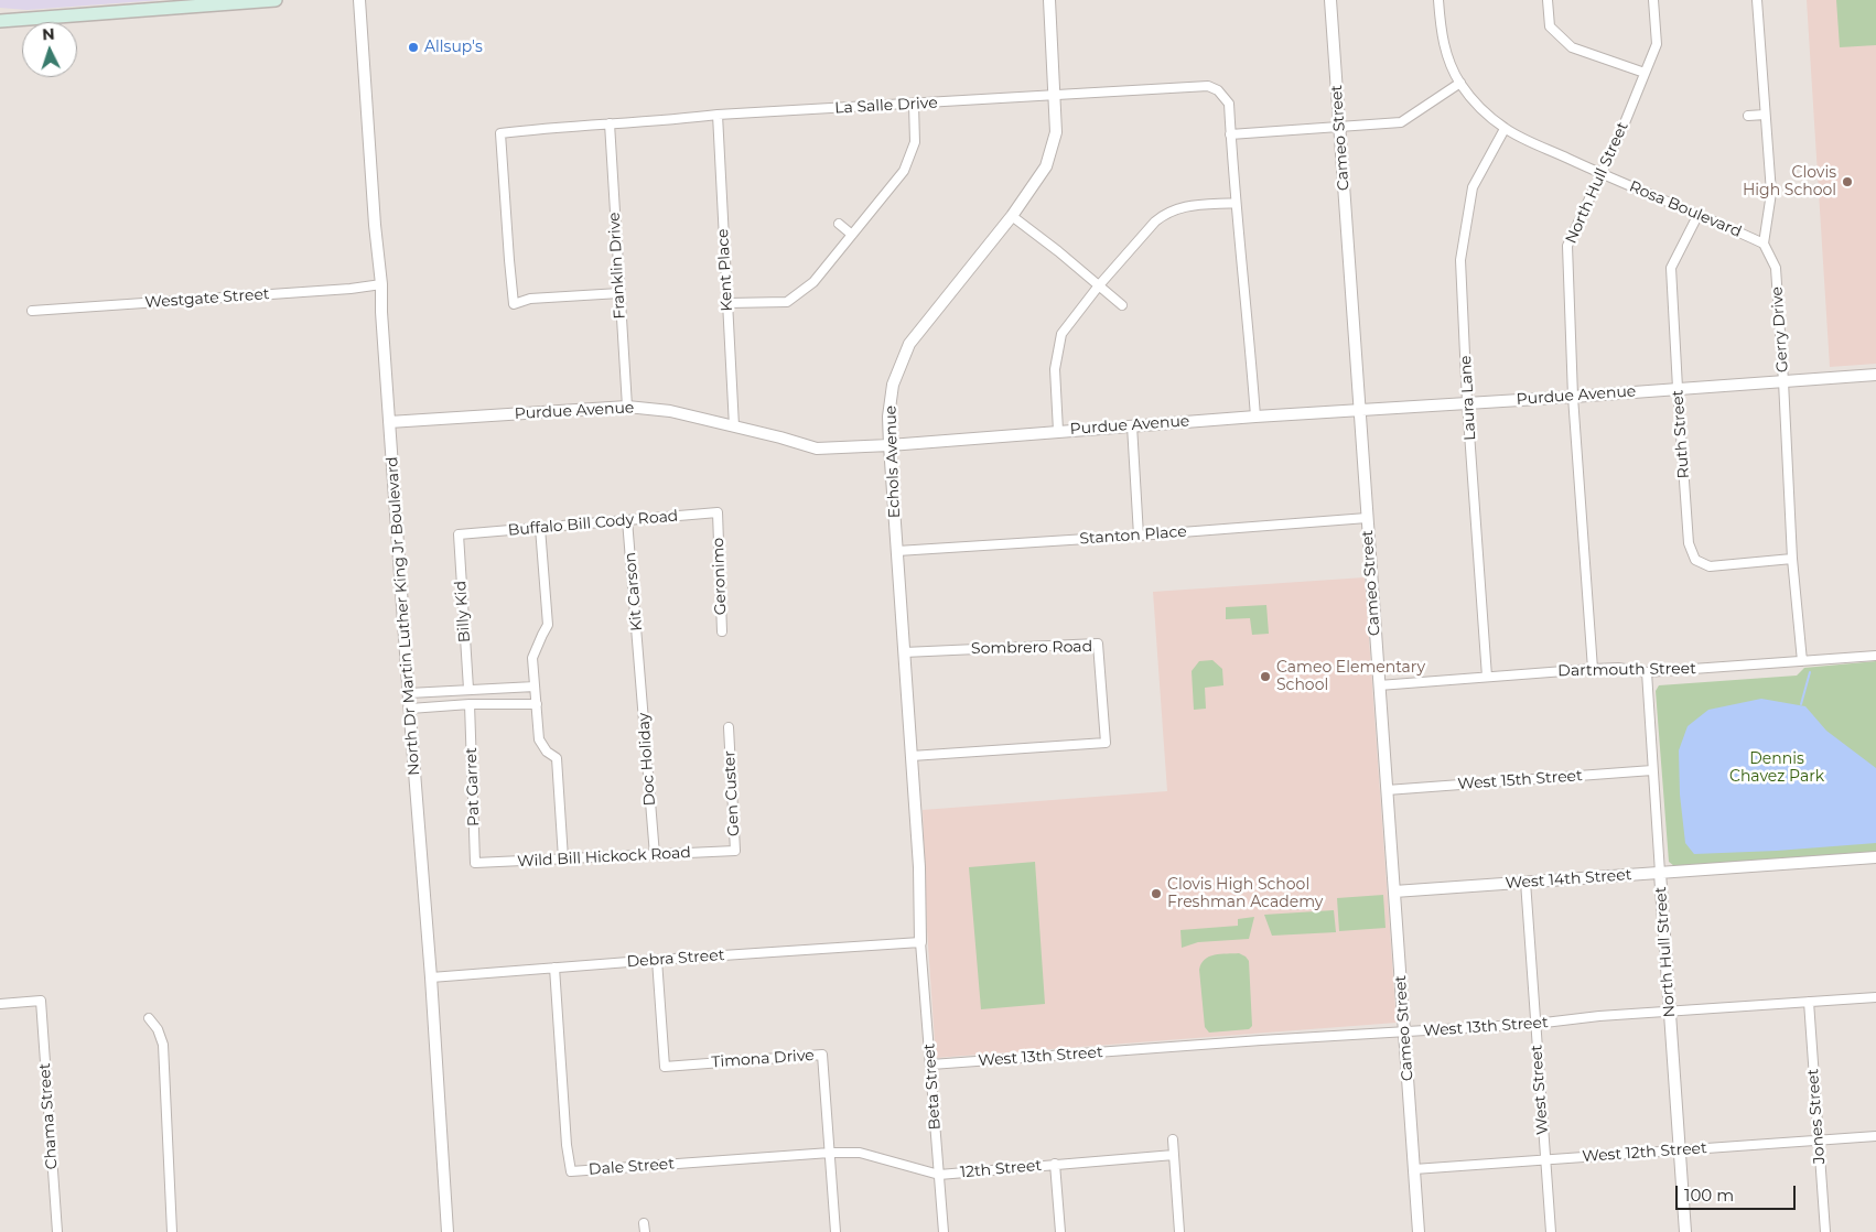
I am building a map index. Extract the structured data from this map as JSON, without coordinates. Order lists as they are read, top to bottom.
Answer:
{
  "streets": {
    "street": [
      "La Salle Drive",
      "Cameo Street",
      "North Hull Street",
      "Rosa Boulevard",
      "Franklin Drive",
      "Kent Place",
      "Westgate Street",
      "Gerry Drive",
      "Purdue Avenue",
      "Laura Lane",
      "Ruth Street",
      "Echols Avenue",
      "Buffalo Bill Cody Road",
      "Stanton Place",
      "Geronimo",
      "Kit Carson",
      "Billy Kid",
      "North Dr Martin Luther King Jr Boulevard",
      "Sombrero Road",
      "Dartmouth Street",
      "Doc Holiday",
      "West 15th Street",
      "Pat Garret",
      "Gen Custer",
      "Wild Bill Hickock Road",
      "West 14th Street",
      "Debra Street",
      "West 13th Street",
      "Timona Drive",
      "Beta Street",
      "West Street",
      "Chama Street",
      "Jones Street",
      "West 12th Street",
      "Dale Street",
      "12th Street"
    ]
  },
  "crossings": [
    ["La Salle Drive", "Franklin Drive"],
    ["La Salle Drive", "Kent Place"],
    ["La Salle Drive", "Purdue Avenue"],
    ["La Salle Drive", "Echols Avenue"],
    ["Cameo Street", "Purdue Avenue"],
    ["Cameo Street", "Stanton Place"],
    ["Cameo Street", "Dartmouth Street"],
    ["Cameo Street", "West 15th Street"],
    ["Cameo Street", "West 14th Street"],
    ["Cameo Street", "West 13th Street"],
    ["Cameo Street", "West 12th Street"],
    ["North Hull Street", "Rosa Boulevard"],
    ["North Hull Street", "Purdue Avenue"],
    ["North Hull Street", "Dartmouth Street"],
    ["North Hull Street", "West 15th Street"],
    ["North Hull Street", "West 14th Street"],
    ["North Hull Street", "West 13th Street"],
    ["North Hull Street", "West 12th Street"],
    ["Rosa Boulevard", "Gerry Drive"],
    ["Rosa Boulevard", "Laura Lane"],
    ["Rosa Boulevard", "Ruth Street"],
    ["Franklin Drive", "Purdue Avenue"],
    ["Kent Place", "Purdue Avenue"],
    ["Westgate Street", "North Dr Martin Luther King Jr Boulevard"],
    ["Gerry Drive", "Purdue Avenue"],
    ["Gerry Drive", "Ruth Street"],
    ["Gerry Drive", "Dartmouth Street"],
    ["Purdue Avenue", "Laura Lane"],
    ["Purdue Avenue", "Ruth Street"],
    ["Purdue Avenue", "Echols Avenue"],
    ["Purdue Avenue", "North Dr Martin Luther King Jr Boulevard"],
    ["Laura Lane", "Dartmouth Street"],
    ["Echols Avenue", "Stanton Place"],
    ["Echols Avenue", "Sombrero Road"],
    ["Echols Avenue", "Debra Street"],
    ["Echols Avenue", "Beta Street"],
    ["Buffalo Bill Cody Road", "Geronimo"],
    ["Buffalo Bill Cody Road", "Kit Carson"],
    ["Buffalo Bill Cody Road", "Billy Kid"],
    ["Kit Carson", "Doc Holiday"],
    ["North Dr Martin Luther King Jr Boulevard", "Debra Street"],
    ["Doc Holiday", "Wild Bill Hickock Road"],
    ["Pat Garret", "Wild Bill Hickock Road"],
    ["Gen Custer", "Wild Bill Hickock Road"],
    ["West 14th Street", "West Street"],
    ["Debra Street", "Timona Drive"],
    ["Debra Street", "Beta Street"],
    ["Debra Street", "Dale Street"],
    ["West 13th Street", "Beta Street"],
    ["West 13th Street", "West Street"],
    ["West 13th Street", "Jones Street"],
    ["Timona Drive", "Dale Street"],
    ["Timona Drive", "12th Street"],
    ["Beta Street", "12th Street"],
    ["West Street", "West 12th Street"],
    ["Jones Street", "West 12th Street"],
    ["Dale Street", "12th Street"]
  ],
  "parks": ["Dennis Chavez Park"],
  "places": [
    "Allsup's",
    "Clovis High School",
    "Cameo Elementary School",
    "Clovis High School Freshman Academy"
  ],
  "scale_bar": "100 m",
  "north": "top"
}
